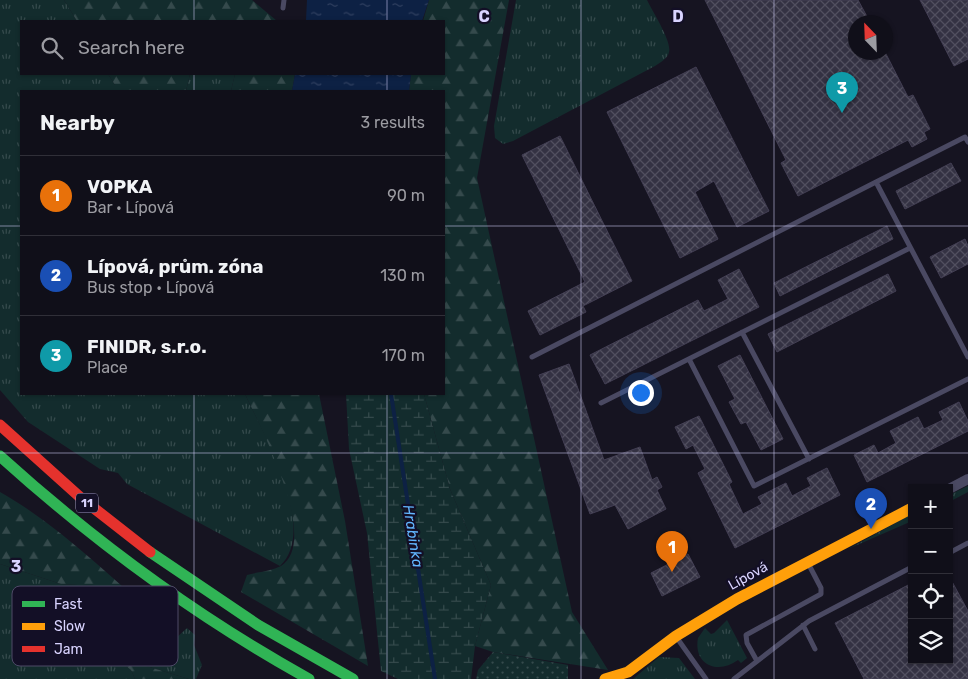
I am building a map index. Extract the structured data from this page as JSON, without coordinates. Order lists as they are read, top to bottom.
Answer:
{
  "streets": {
    "main road": ["11", "Lípová"]
  },
  "water": ["Hrabinka"],
  "legend": ["Fast", "Slow", "Jam"],
  "north": "top left",
  "page": {
    "search": "Search here",
    "pins": ["3", "2", "1"],
    "heading": ["Nearby", "3 results"],
    "list": [
      {
        "mark": "1",
        "name": "VOPKA",
        "note": "Bar · Lípová",
        "value": "90 m"
      },
      {
        "mark": "2",
        "name": "Lípová, prům. zóna",
        "note": "Bus stop · Lípová",
        "value": "130 m"
      },
      {
        "mark": "3",
        "name": "FINIDR, s.r.o.",
        "note": "Place",
        "value": "170 m"
      }
    ],
    "map_buttons": ["+", "−"]
  },
  "grid": {
    "columns": ["C", "D"],
    "rows": ["3"]
  }
}
